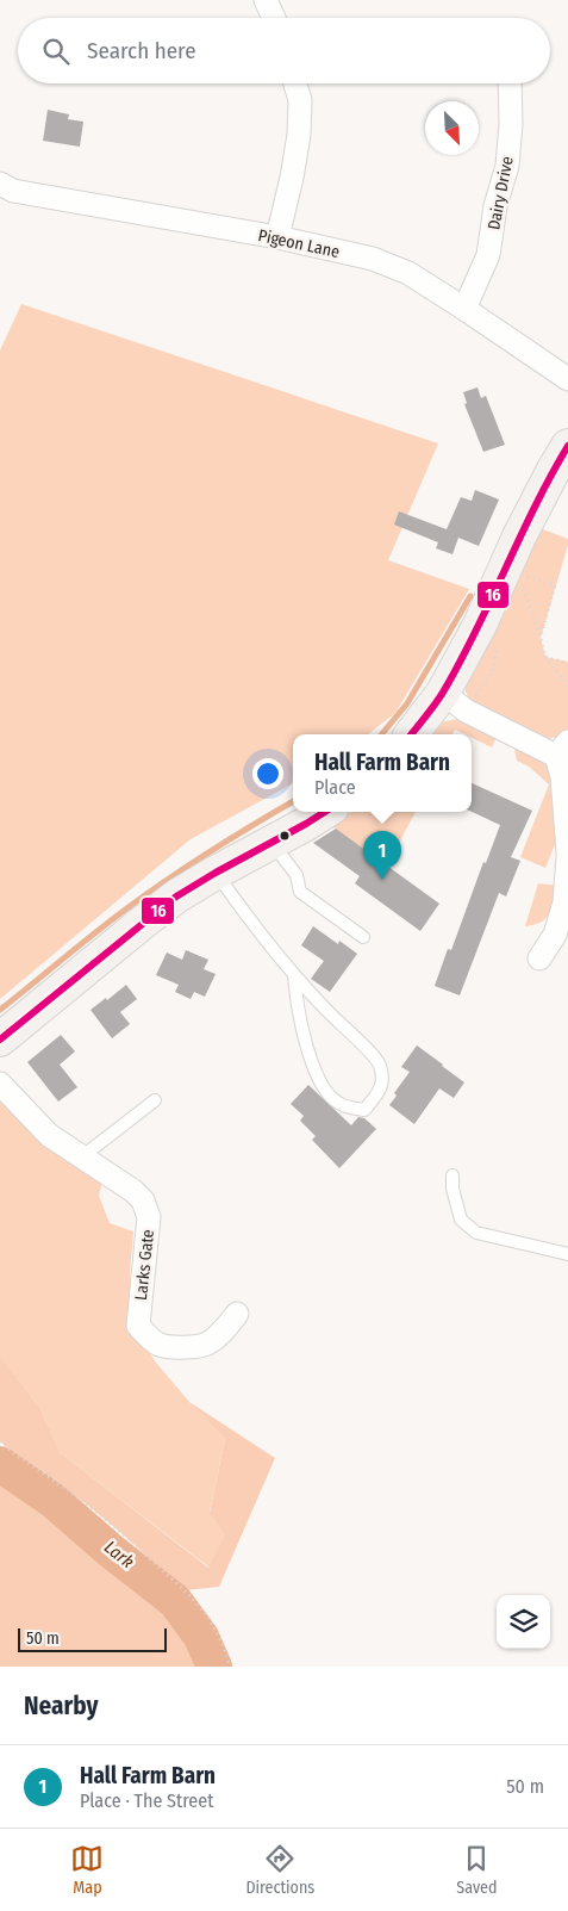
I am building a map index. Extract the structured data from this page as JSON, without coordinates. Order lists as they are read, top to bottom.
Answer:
{
  "streets": {
    "street": ["Dairy Drive", "Pigeon Lane", "Larks Gate"]
  },
  "crossings": [
    ["Dairy Drive", "Pigeon Lane"]
  ],
  "water": ["Lark"],
  "lines": ["transit line 16"],
  "scale_bar": "50 m",
  "north": "bottom right",
  "page": {
    "search": "Search here",
    "popup": ["Hall Farm Barn", "Place"],
    "pins": "1",
    "scale": "50 m",
    "heading": "Nearby",
    "list": [
      {
        "mark": "1",
        "name": "Hall Farm Barn",
        "note": "Place · The Street",
        "value": "50 m"
      }
    ],
    "nav": ["Map", "Directions", "Saved"]
  }
}
